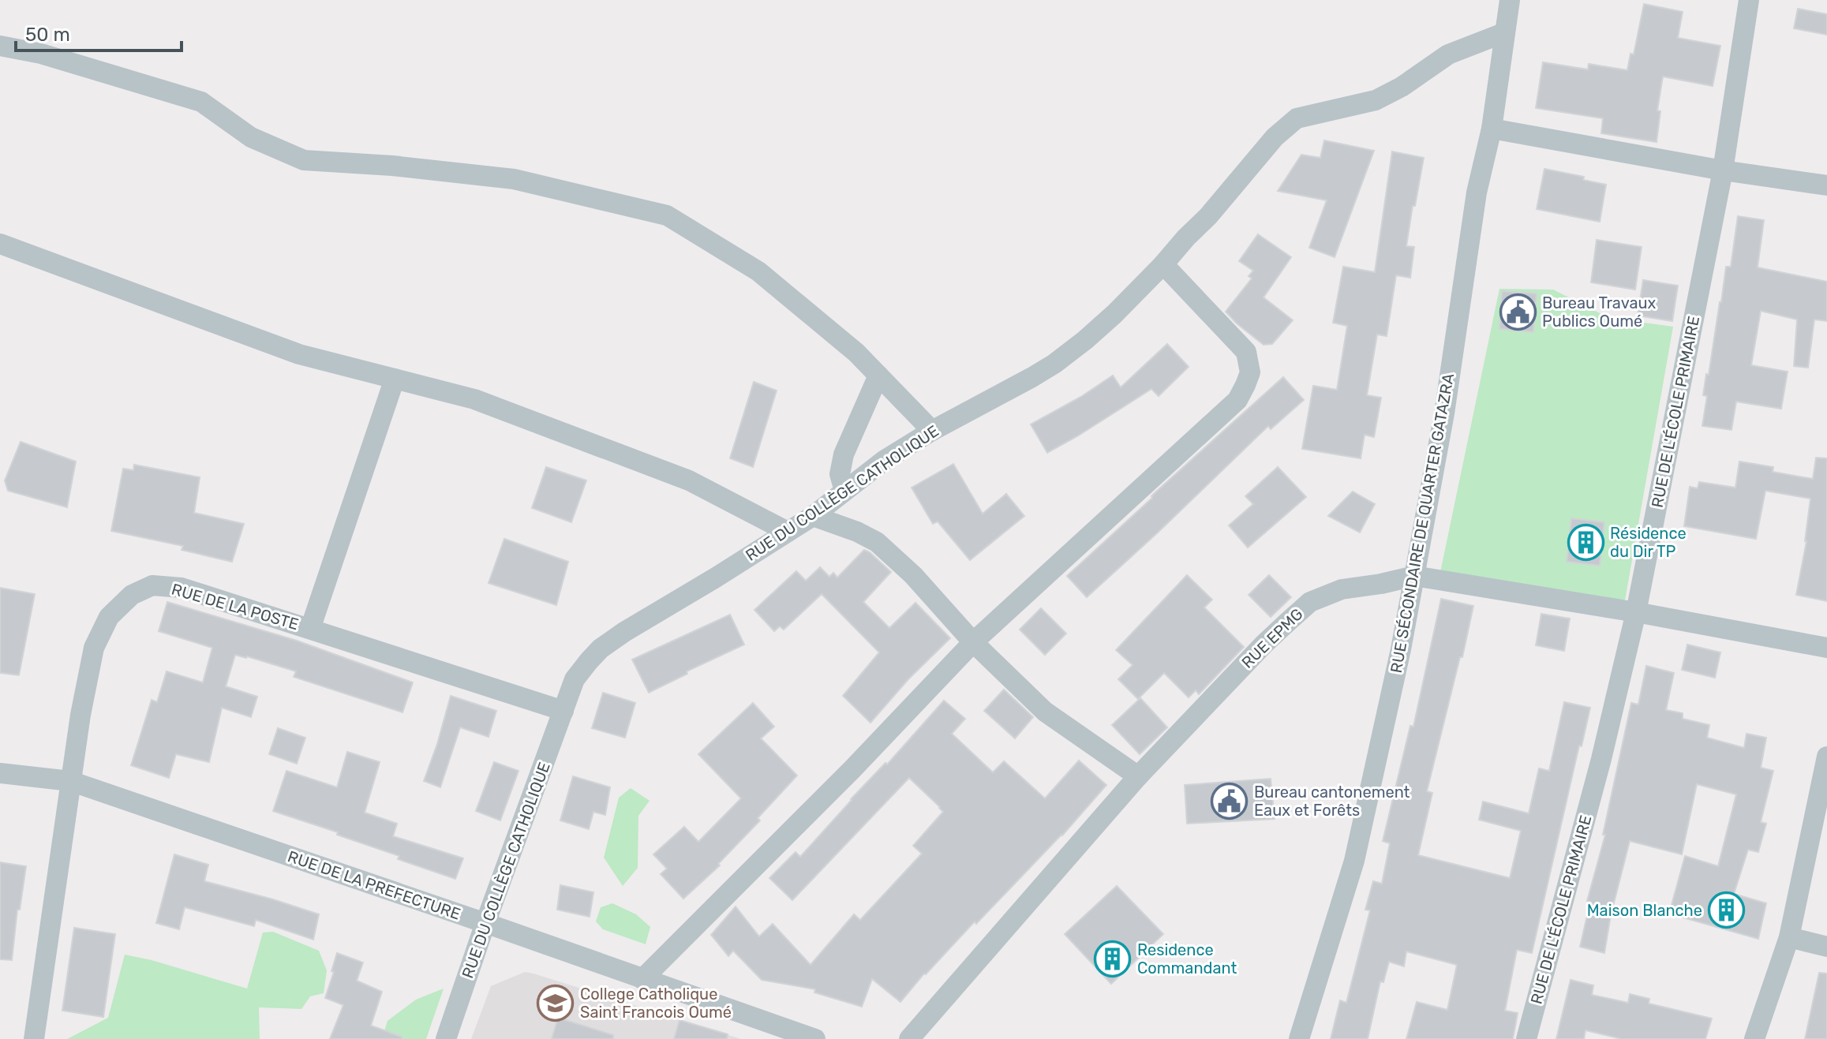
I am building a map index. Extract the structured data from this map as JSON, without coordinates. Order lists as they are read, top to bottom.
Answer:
{
  "streets": {
    "street": [
      "RUE DE L'ÉCOLE PRIMAIRE",
      "RUE DU COLLÈGE CATHOLIQUE",
      "RUE SÉCONDAIRE DE QUARTER GATAZRA",
      "RUE DE LA POSTE",
      "RUE EPMG",
      "RUE DE LA PREFECTURE"
    ]
  },
  "crossings": [
    ["RUE DE L'ÉCOLE PRIMAIRE", "RUE EPMG"],
    ["RUE DU COLLÈGE CATHOLIQUE", "RUE SÉCONDAIRE DE QUARTER GATAZRA"],
    ["RUE DU COLLÈGE CATHOLIQUE", "RUE DE LA POSTE"],
    ["RUE DU COLLÈGE CATHOLIQUE", "RUE DE LA PREFECTURE"],
    ["RUE SÉCONDAIRE DE QUARTER GATAZRA", "RUE EPMG"],
    ["RUE DE LA POSTE", "RUE DE LA PREFECTURE"]
  ],
  "places": {
    "public building": ["Bureau Travaux Publics Oumé", "Bureau cantonement Eaux et Forêts"],
    "building": ["Résidence du Dir TP", "Maison Blanche", "Residence Commandant"],
    "school or university": ["College Catholique Saint Francois Oumé"]
  },
  "scale_bar": "50 m"
}
